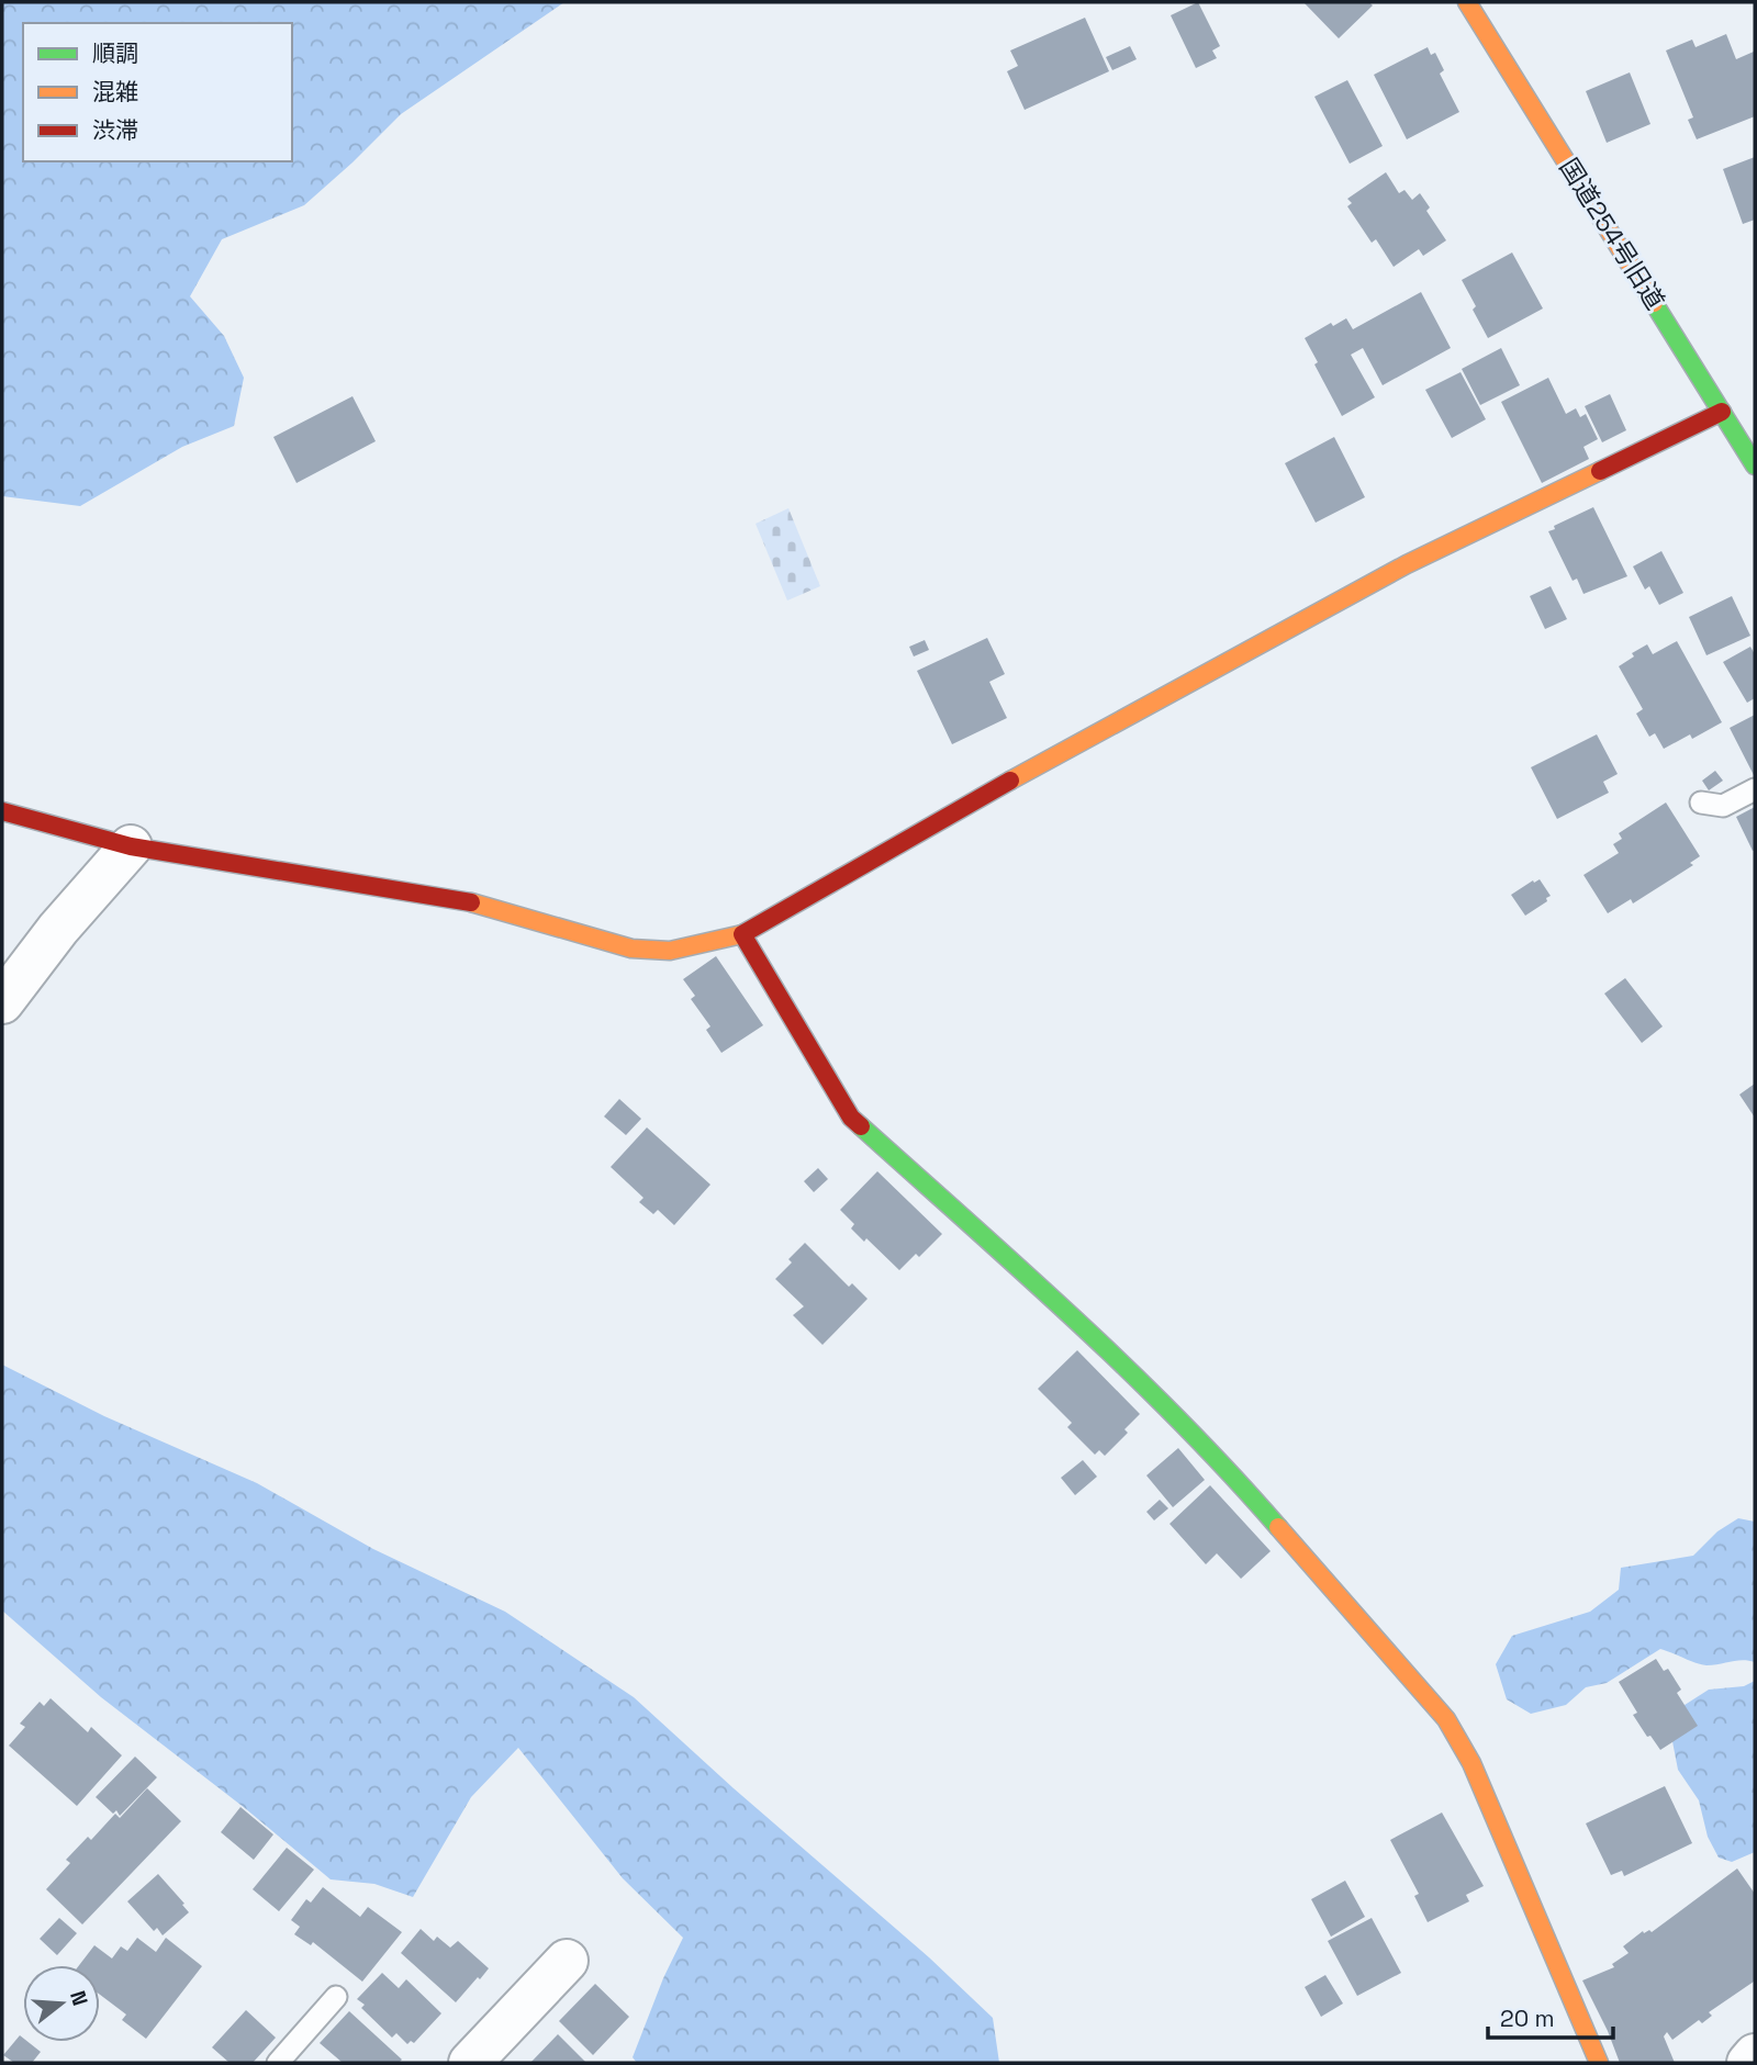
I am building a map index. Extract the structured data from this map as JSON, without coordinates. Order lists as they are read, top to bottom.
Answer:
{
  "streets": {
    "street": ["国道254号旧道"]
  },
  "legend": ["順調", "混雑", "渋滞"],
  "scale_bar": "20 m",
  "north": "right"
}
